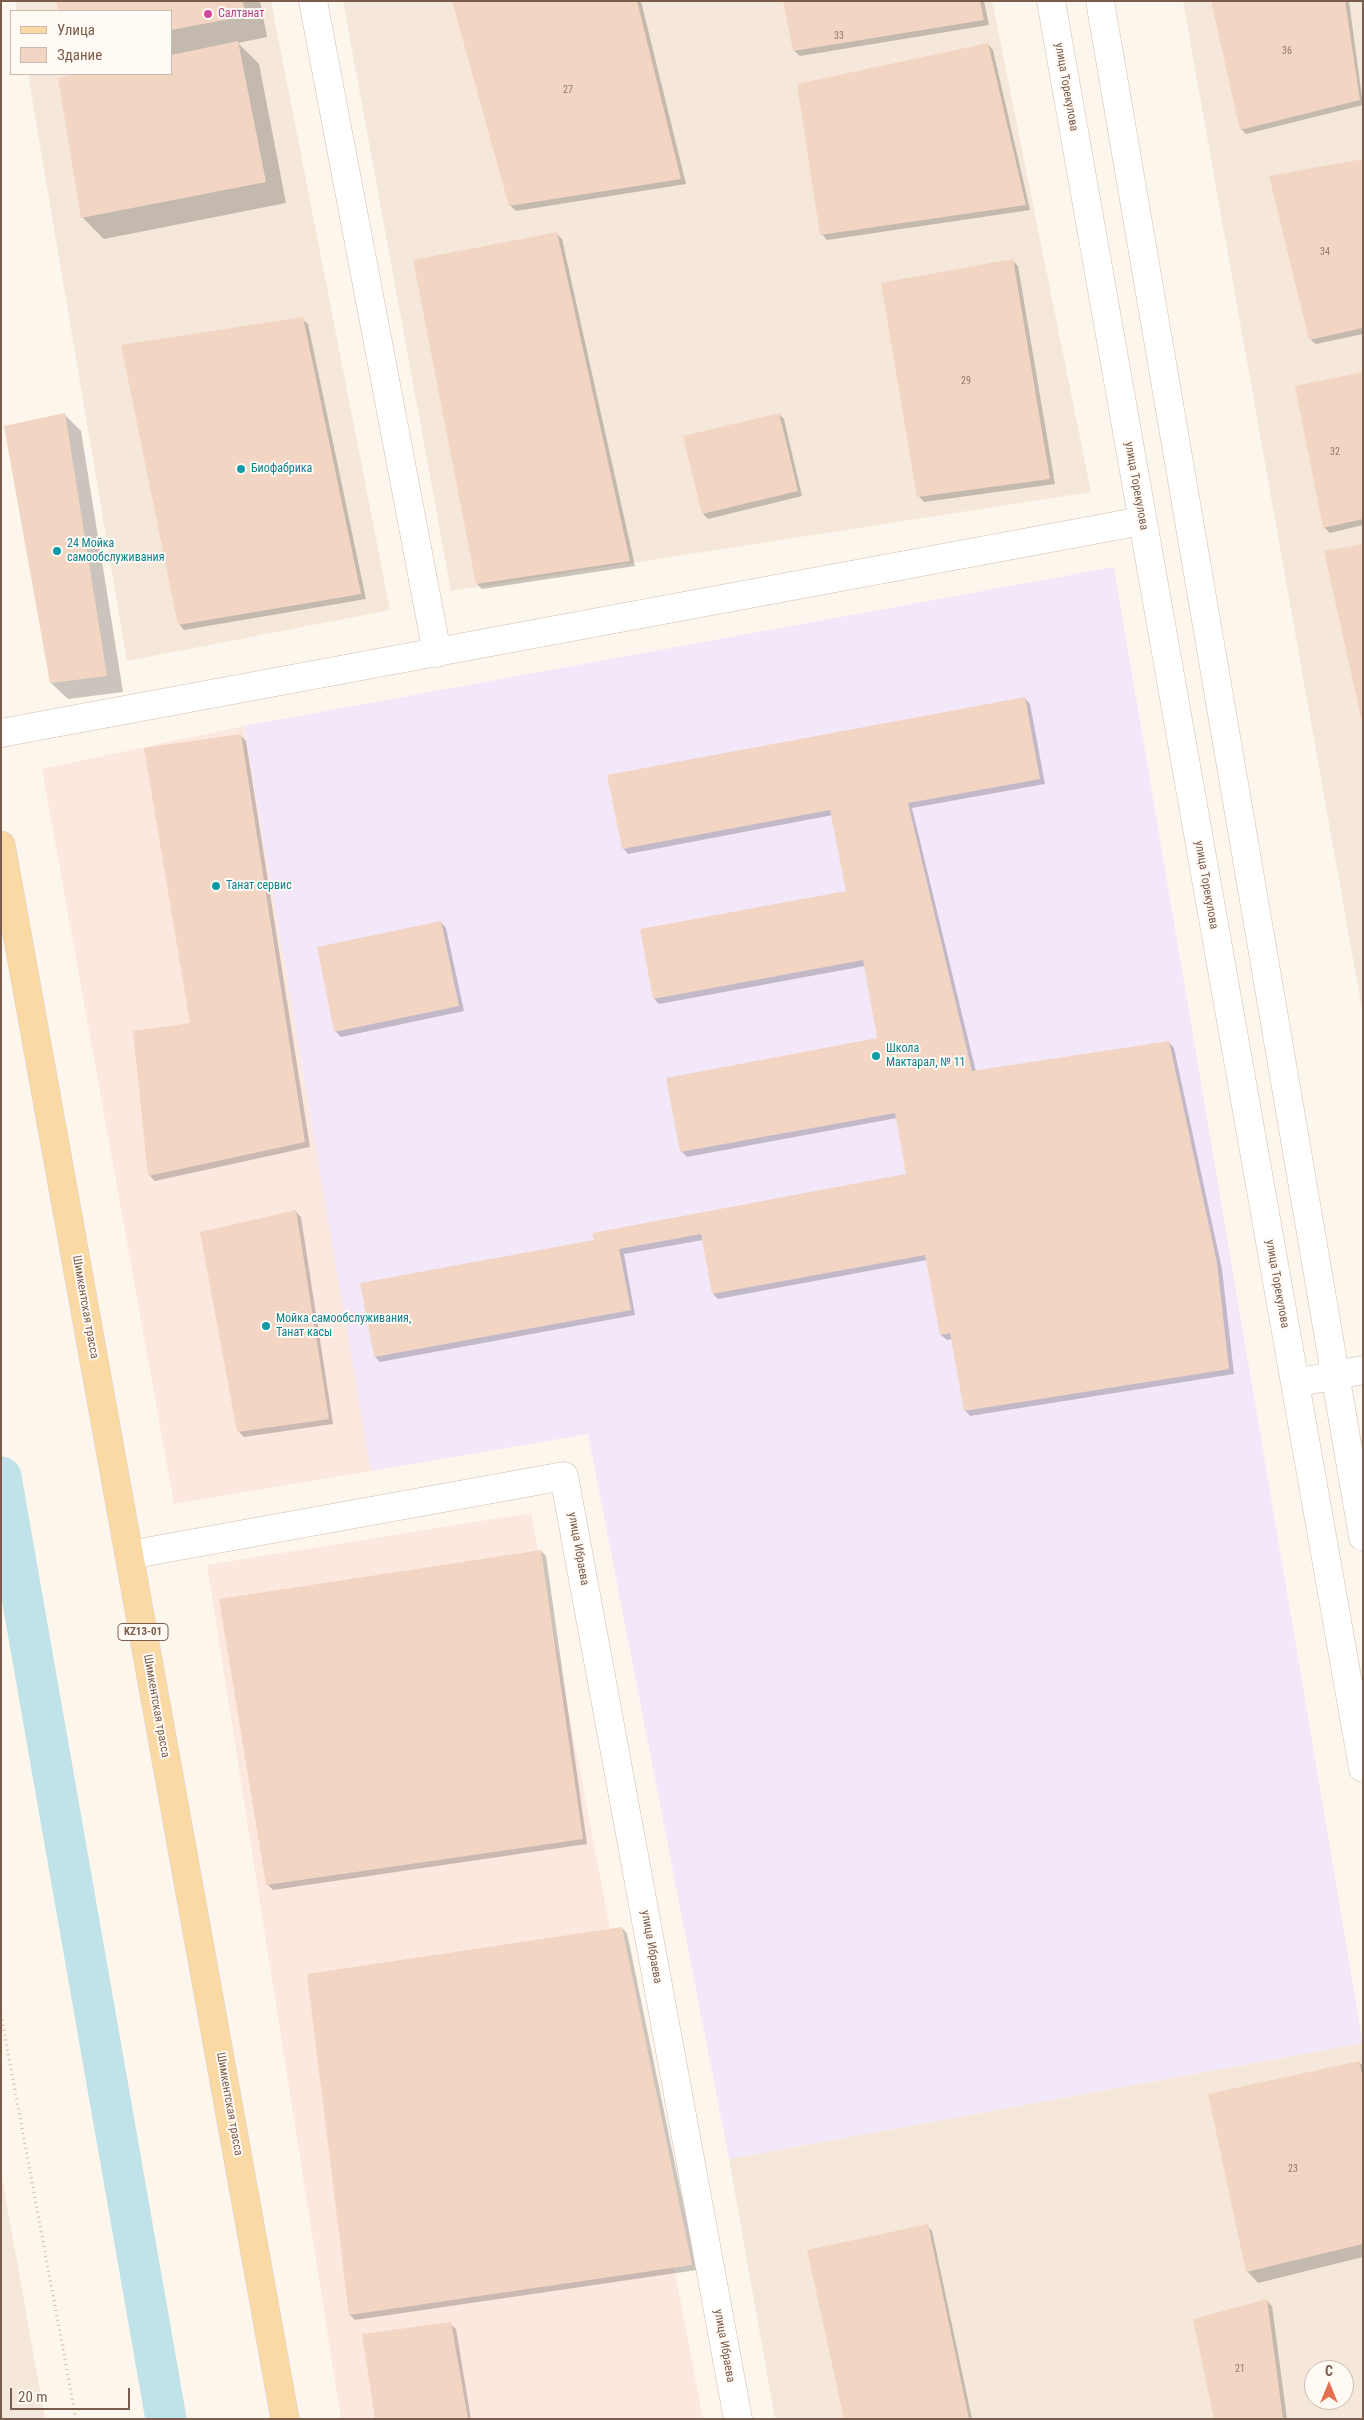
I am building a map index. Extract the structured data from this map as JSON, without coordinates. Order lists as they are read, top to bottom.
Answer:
{
  "streets": {
    "main road": ["Шимкентская трасса", "KZ13-01"],
    "street": ["улица Торекулова", "улица Ибраева"]
  },
  "crossings": [
    ["Шимкентская трасса", "улица Ибраева"]
  ],
  "places": [
    "Салтанат",
    "Биофабрика",
    "24 Мойка самообслуживания",
    "Танат сервис",
    "Школа Мактарал, № 11",
    "Мойка самообслуживания, Танат касы"
  ],
  "house_numbers": [
    "33",
    "36",
    "27",
    "34",
    "29",
    "32",
    "23",
    "21"
  ],
  "legend": ["Улица", "Здание"],
  "scale_bar": "20 m",
  "north": "top"
}
